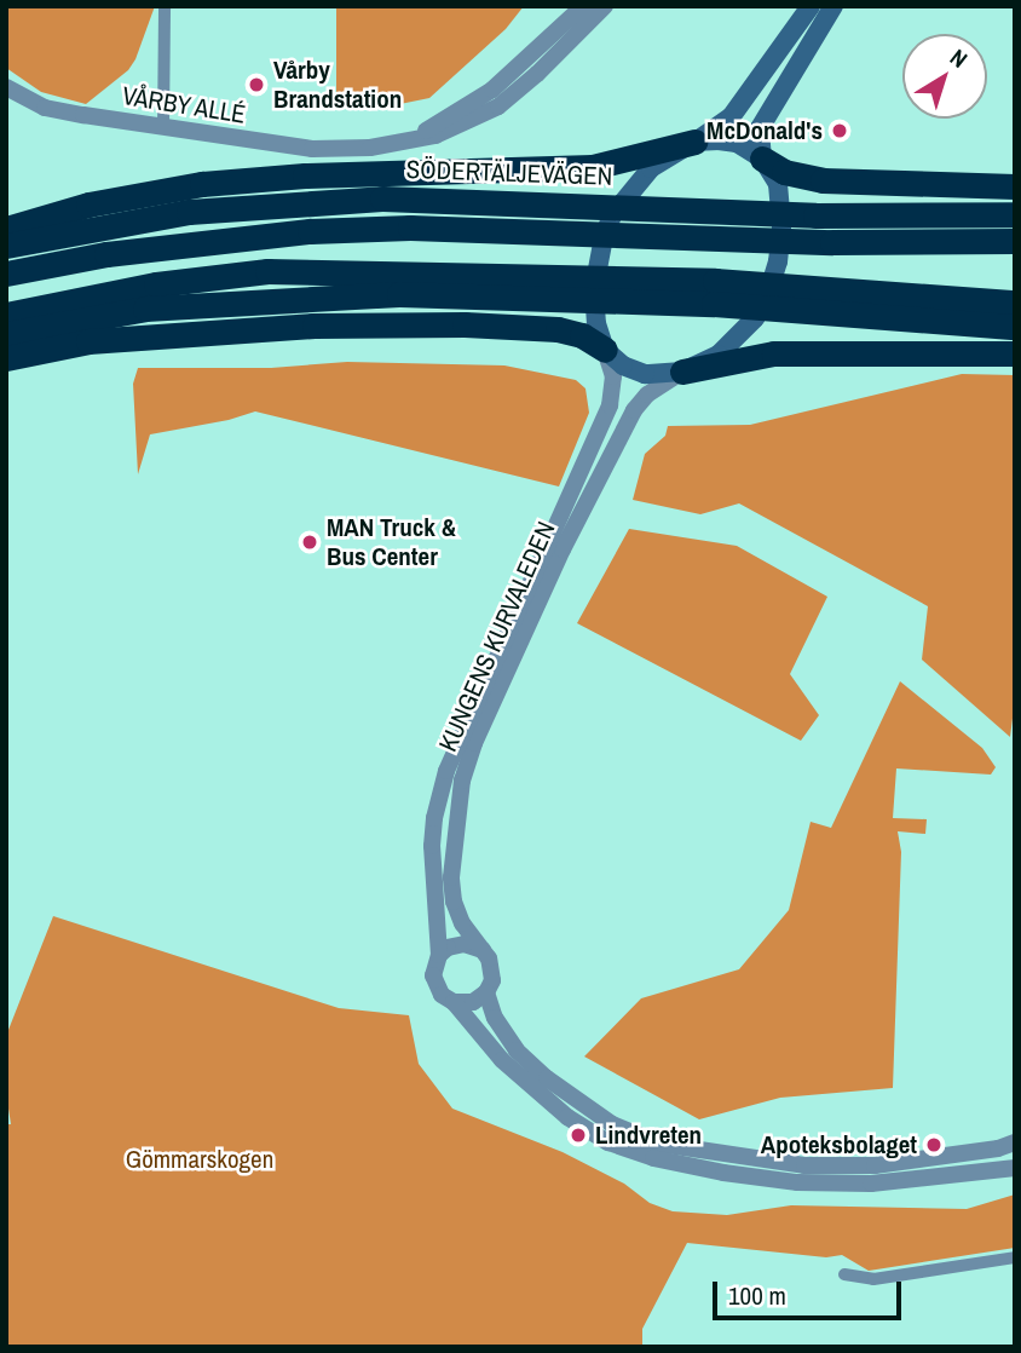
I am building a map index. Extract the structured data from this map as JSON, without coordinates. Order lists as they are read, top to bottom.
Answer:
{
  "streets": {
    "highway": ["SÖDERTÄLJEVÄGEN"],
    "street": ["VÅRBY ALLÉ", "KUNGENS KURVALEDEN"]
  },
  "parks": ["Gömmarskogen"],
  "places": [
    "Vårby Brandstation",
    "McDonald's",
    "MAN Truck & Bus Center",
    "Lindvreten",
    "Apoteksbolaget"
  ],
  "scale_bar": "100 m",
  "north": "top right"
}
